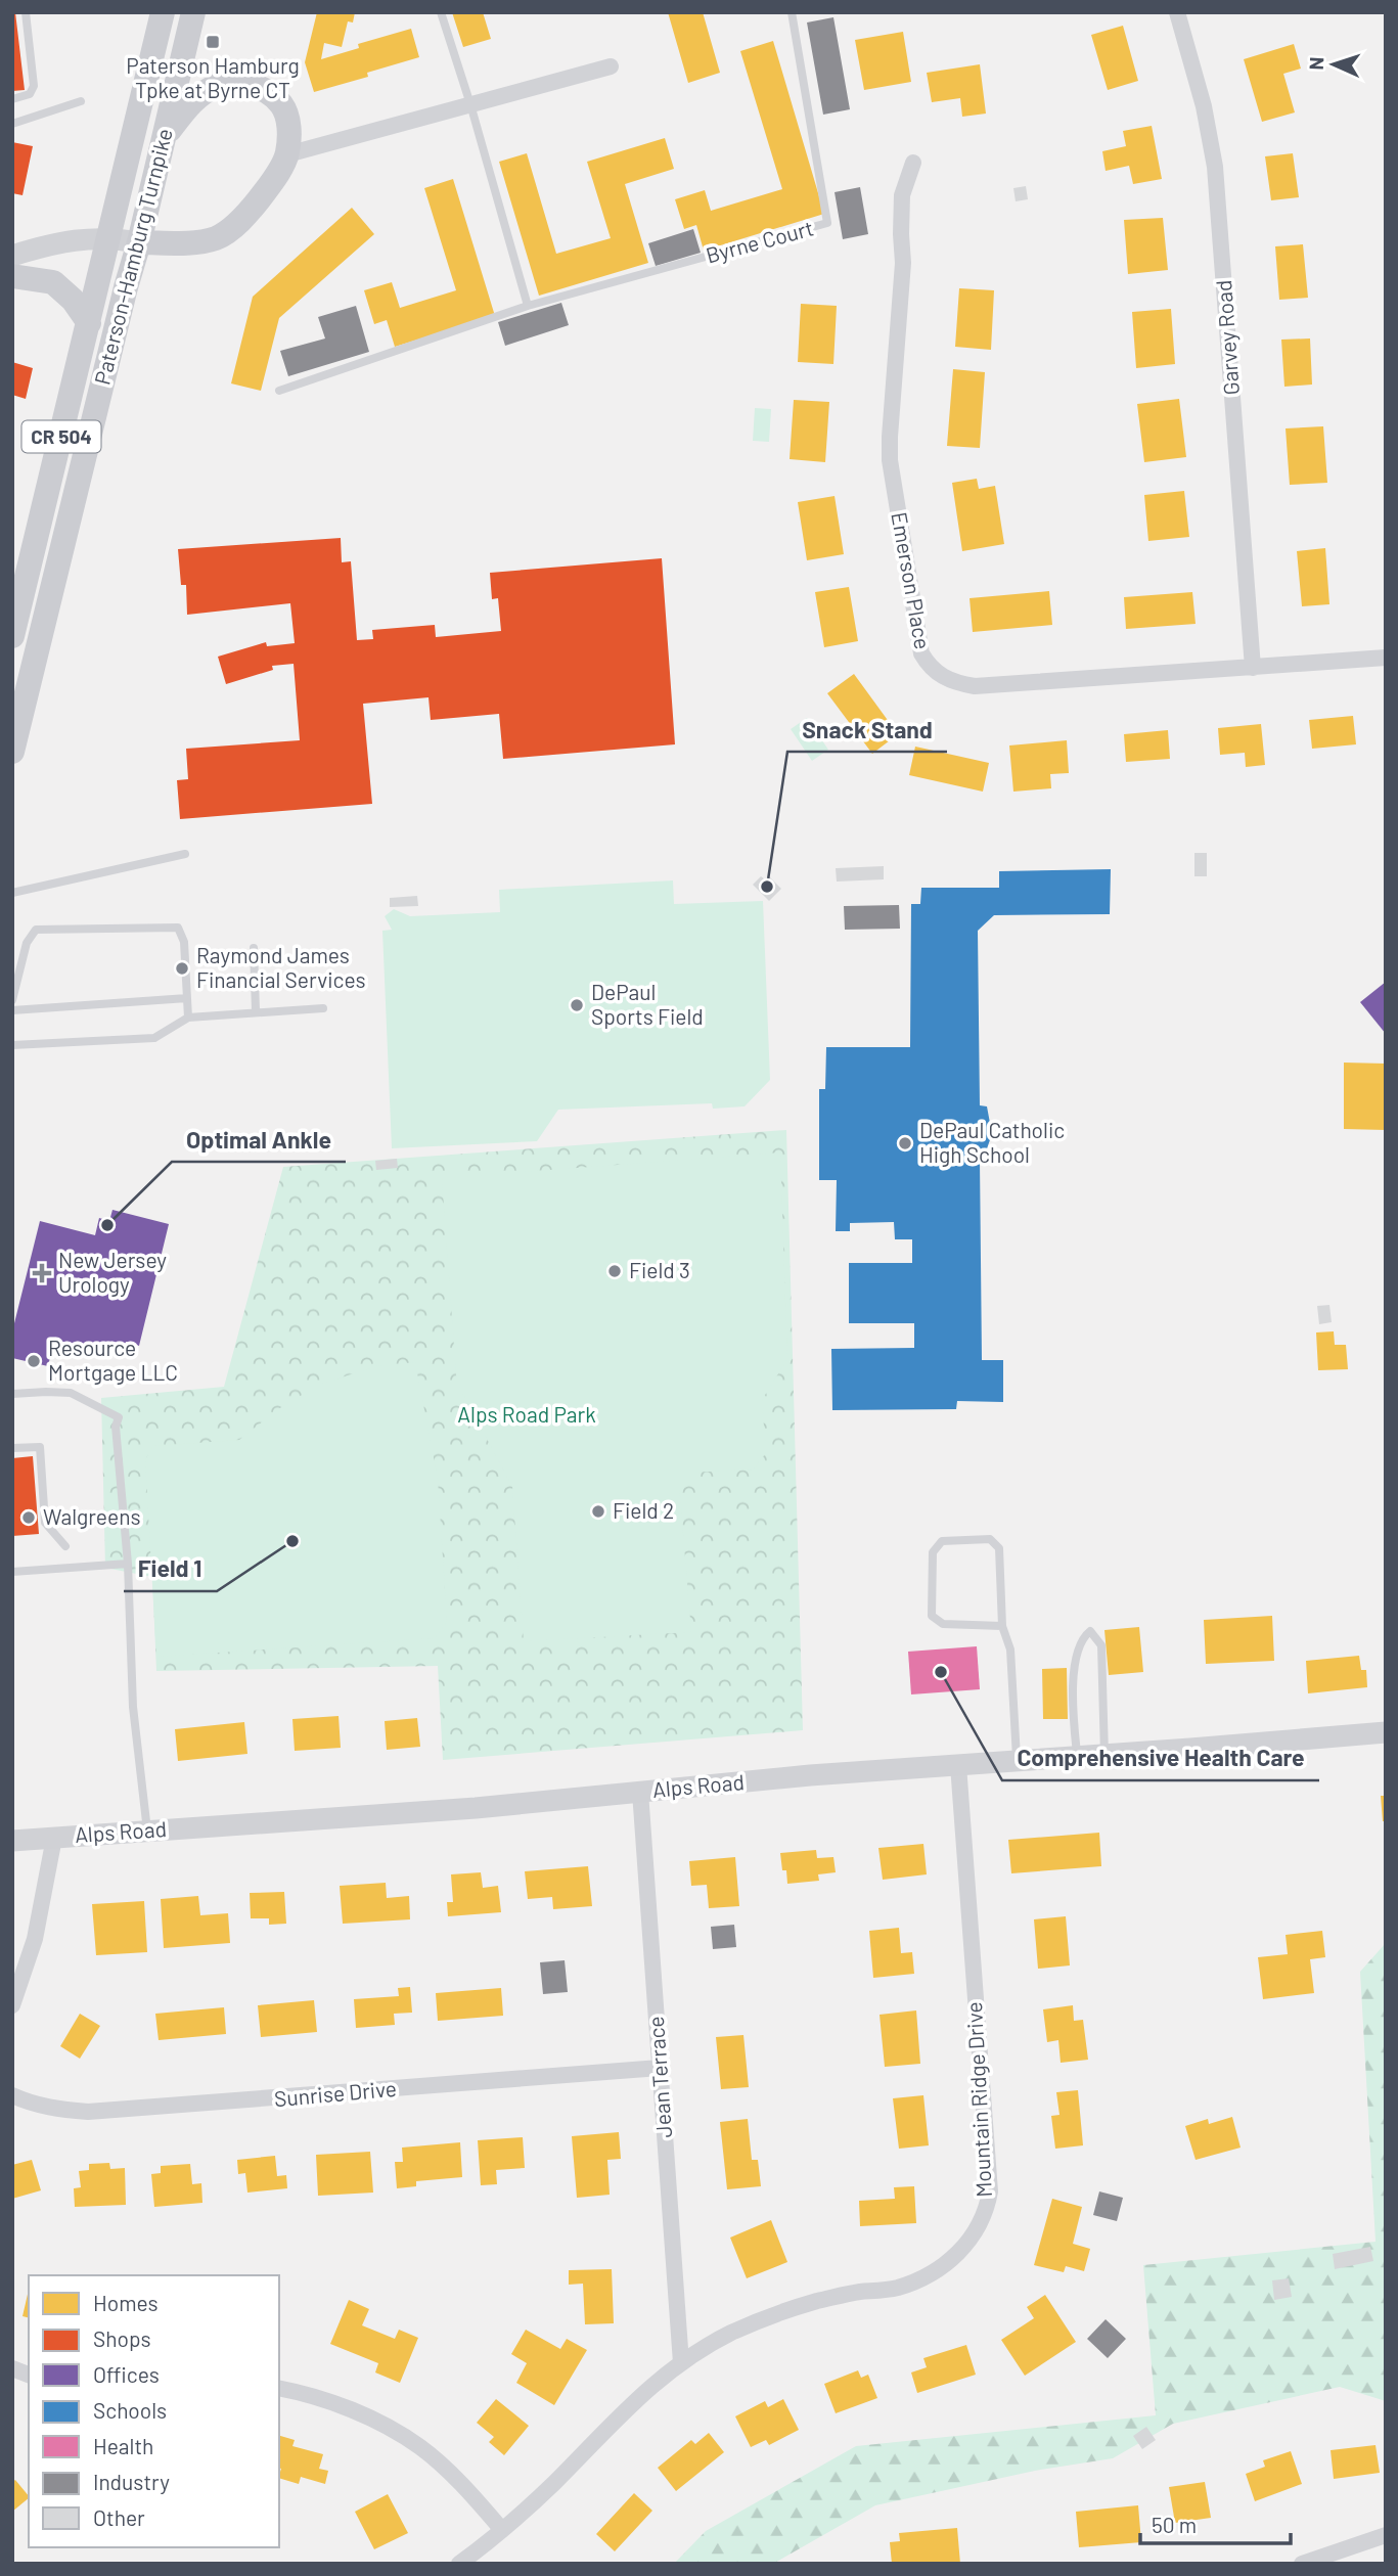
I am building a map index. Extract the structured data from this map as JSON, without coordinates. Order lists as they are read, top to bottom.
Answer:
{
  "streets": {
    "main road": ["Paterson-Hamburg Turnpike", "CR 504", "Alps Road"],
    "street": [
      "Garvey Road",
      "Emerson Place",
      "Jean Terrace",
      "Sunrise Drive",
      "Mountain Ridge Drive"
    ],
    "lane": ["Byrne Court"]
  },
  "crossings": [
    ["Garvey Road", "Emerson Place"],
    ["Alps Road", "Jean Terrace"],
    ["Alps Road", "Mountain Ridge Drive"],
    ["Jean Terrace", "Sunrise Drive"],
    ["Jean Terrace", "Mountain Ridge Drive"]
  ],
  "parks": ["Alps Road Park"],
  "places": {
    "transit": ["Paterson Hamburg Tpke at Byrne CT"],
    "other": [
      "Snack Stand",
      "Raymond James Financial Services",
      "DePaul Sports Field",
      "DePaul Catholic High School",
      "Optimal Ankle",
      "Field 3",
      "Resource Mortgage LLC",
      "Field 2",
      "Walgreens",
      "Field 1",
      "Comprehensive Health Care"
    ],
    "health": ["New Jersey Urology"]
  },
  "legend": [
    "Homes",
    "Shops",
    "Offices",
    "Schools",
    "Health",
    "Industry",
    "Other"
  ],
  "scale_bar": "50 m",
  "north": "left"
}
